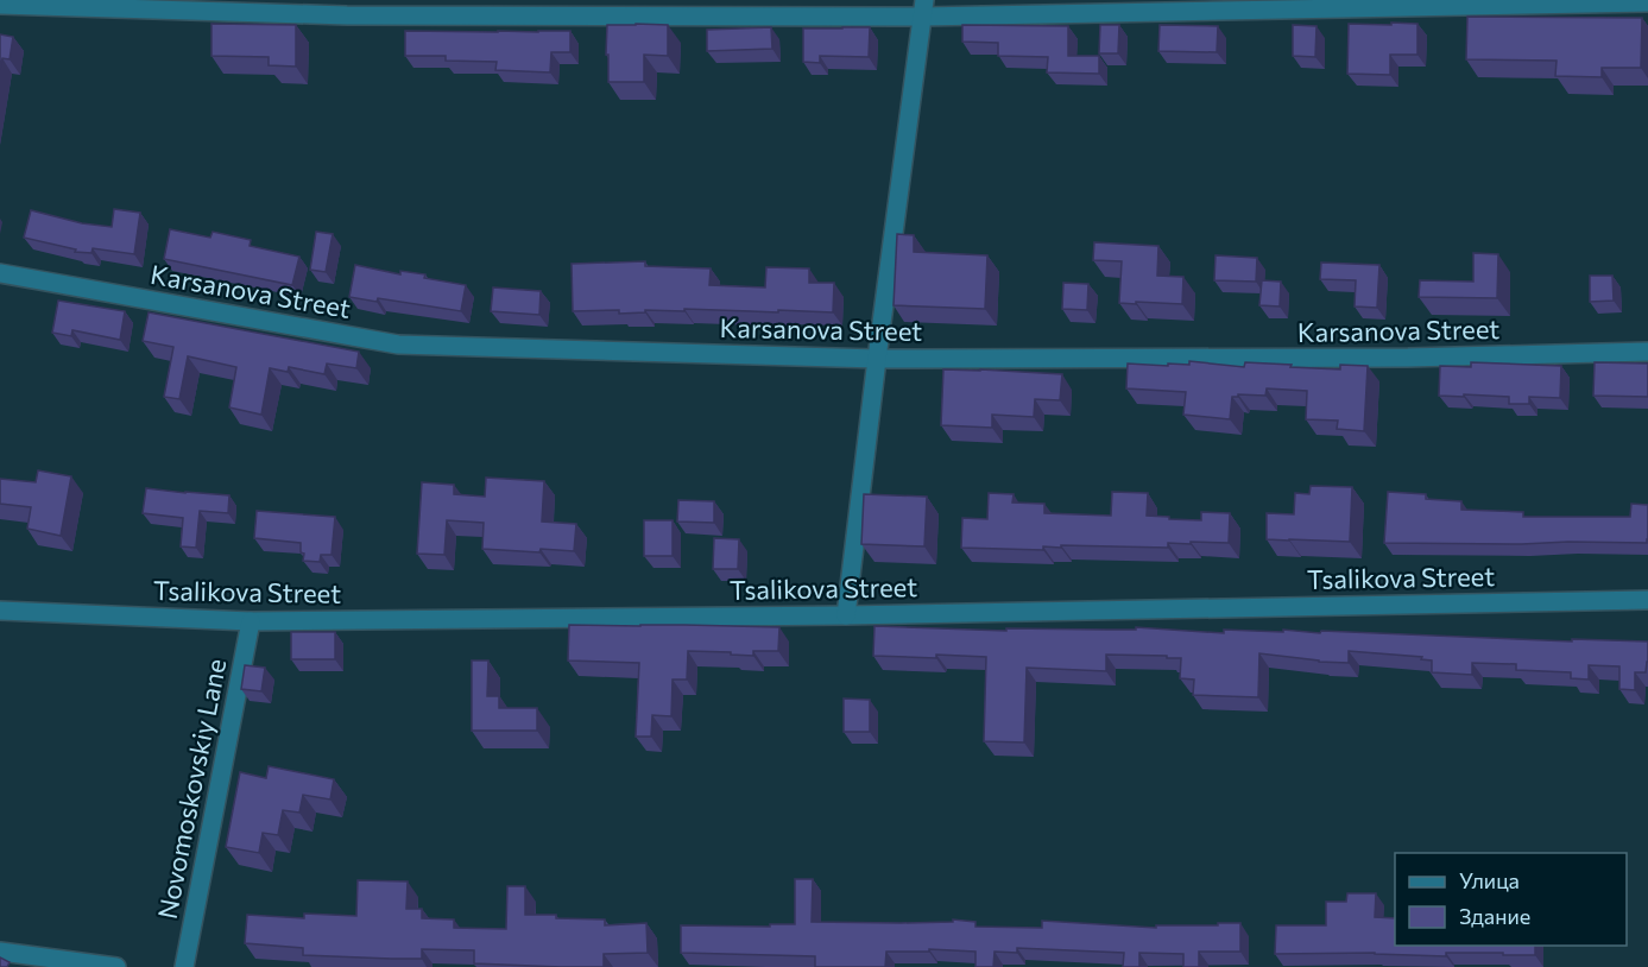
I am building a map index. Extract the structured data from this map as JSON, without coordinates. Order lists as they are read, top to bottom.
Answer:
{
  "streets": {
    "street": ["Karsanova Street", "Tsalikova Street", "Novomoskovskiy Lane"]
  },
  "crossings": [
    ["Tsalikova Street", "Novomoskovskiy Lane"]
  ],
  "legend": ["Улица", "Здание"]
}
